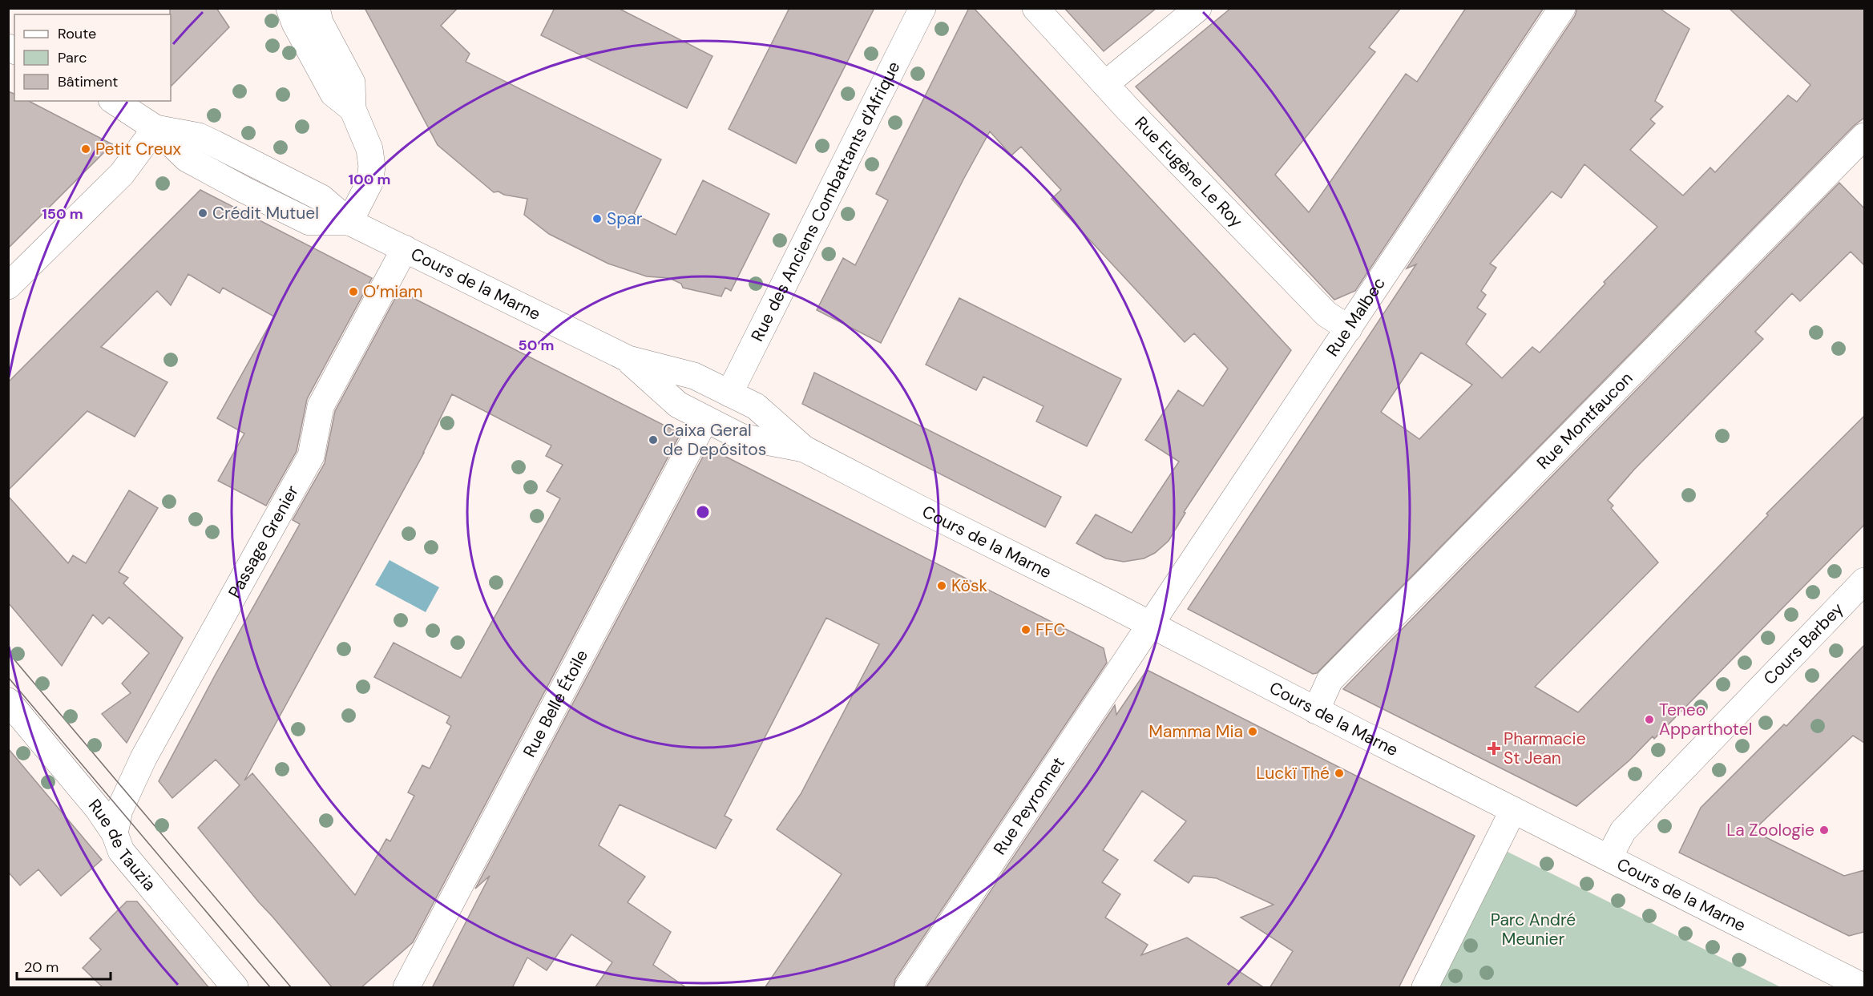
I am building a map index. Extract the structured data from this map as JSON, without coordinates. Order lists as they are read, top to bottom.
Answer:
{
  "streets": {
    "street": [
      "Rue Eugène Le Roy",
      "Rue des Anciens Combattants d'Afrique",
      "Cours de la Marne",
      "Rue Malbec",
      "Rue Montfaucon",
      "Passage Grenier",
      "Cours Barbey",
      "Rue Belle Étoile",
      "Rue Peyronnet",
      "Rue de Tauzia"
    ]
  },
  "crossings": [
    ["Rue Eugène Le Roy", "Rue Malbec"],
    ["Rue des Anciens Combattants d'Afrique", "Cours de la Marne"],
    ["Cours de la Marne", "Rue Malbec"],
    ["Cours de la Marne", "Rue Montfaucon"],
    ["Cours de la Marne", "Passage Grenier"],
    ["Cours de la Marne", "Cours Barbey"],
    ["Cours de la Marne", "Rue Belle Étoile"],
    ["Cours de la Marne", "Rue Peyronnet"],
    ["Rue Malbec", "Rue Peyronnet"],
    ["Passage Grenier", "Rue de Tauzia"]
  ],
  "parks": ["Parc André Meunier"],
  "places": {
    "other": [
      "Petit Creux",
      "Crédit Mutuel",
      "Spar",
      "O’miam",
      "Caixa Geral de Depósitos",
      "Kösk",
      "FFC",
      "Teneo Apparthotel",
      "Mamma Mia",
      "Luckï Thé",
      "La Zoologie"
    ],
    "health": ["Pharmacie St Jean"]
  },
  "legend": ["Route", "Parc", "Bâtiment"],
  "scale_bar": "20 m",
  "rings": ["100 m", "150 m", "50 m"]
}
